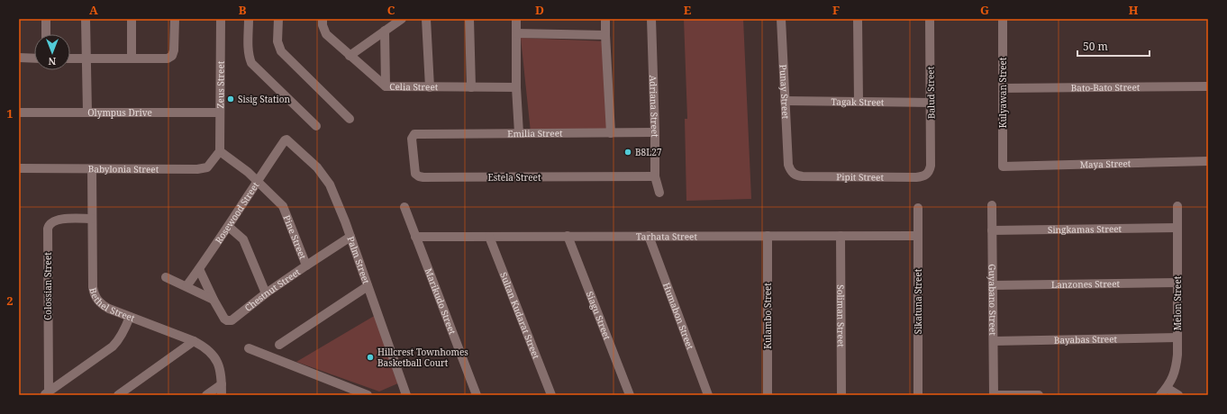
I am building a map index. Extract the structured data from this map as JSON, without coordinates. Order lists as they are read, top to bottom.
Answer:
{
  "streets": {
    "street": [
      "Zeus Street",
      "Celia Street",
      "Bato-Bato Street",
      "Punay Street",
      "Balud Street",
      "Kulyawan Street",
      "Tagak Street",
      "Adriana Street",
      "Olympus Drive",
      "Emilia Street",
      "Maya Street",
      "Babylonia Street",
      "Estela Street",
      "Pipit Street",
      "Rosewood Street",
      "Singkamas Street",
      "Tarhata Street",
      "Pine Street",
      "Palm Street",
      "Lanzones Street",
      "Colossian Street",
      "Chestnut Street",
      "Guyabano Street",
      "Marikudo Street",
      "Sikatuna Street",
      "Bethel Street",
      "Melon Street",
      "Sultan Kudarat Street",
      "Siagu Street",
      "Humabon Street",
      "Kulambo Street",
      "Soliman Street",
      "Bayabas Street"
    ]
  },
  "crossings": [
    ["Zeus Street", "Olympus Drive"],
    ["Zeus Street", "Babylonia Street"],
    ["Zeus Street", "Pine Street"],
    ["Bato-Bato Street", "Kulyawan Street"],
    ["Punay Street", "Tagak Street"],
    ["Punay Street", "Pipit Street"],
    ["Balud Street", "Tagak Street"],
    ["Balud Street", "Pipit Street"],
    ["Kulyawan Street", "Maya Street"],
    ["Adriana Street", "Emilia Street"],
    ["Adriana Street", "Estela Street"],
    ["Emilia Street", "Estela Street"],
    ["Babylonia Street", "Pine Street"],
    ["Babylonia Street", "Bethel Street"],
    ["Rosewood Street", "Pine Street"],
    ["Rosewood Street", "Palm Street"],
    ["Singkamas Street", "Guyabano Street"],
    ["Singkamas Street", "Melon Street"],
    ["Tarhata Street", "Marikudo Street"],
    ["Tarhata Street", "Sikatuna Street"],
    ["Tarhata Street", "Sultan Kudarat Street"],
    ["Tarhata Street", "Siagu Street"],
    ["Tarhata Street", "Humabon Street"],
    ["Tarhata Street", "Kulambo Street"],
    ["Tarhata Street", "Soliman Street"],
    ["Pine Street", "Chestnut Street"],
    ["Palm Street", "Chestnut Street"],
    ["Lanzones Street", "Guyabano Street"],
    ["Lanzones Street", "Melon Street"],
    ["Colossian Street", "Bethel Street"],
    ["Guyabano Street", "Bayabas Street"],
    ["Melon Street", "Bayabas Street"]
  ],
  "places": ["Sisig Station", "B8L27", "Hillcrest Townhomes Basketball Court"],
  "scale_bar": "50 m",
  "north": "bottom",
  "grid": {
    "columns": [
      "A",
      "B",
      "C",
      "D",
      "E",
      "F",
      "G",
      "H"
    ],
    "rows": ["1", "2"]
  }
}
